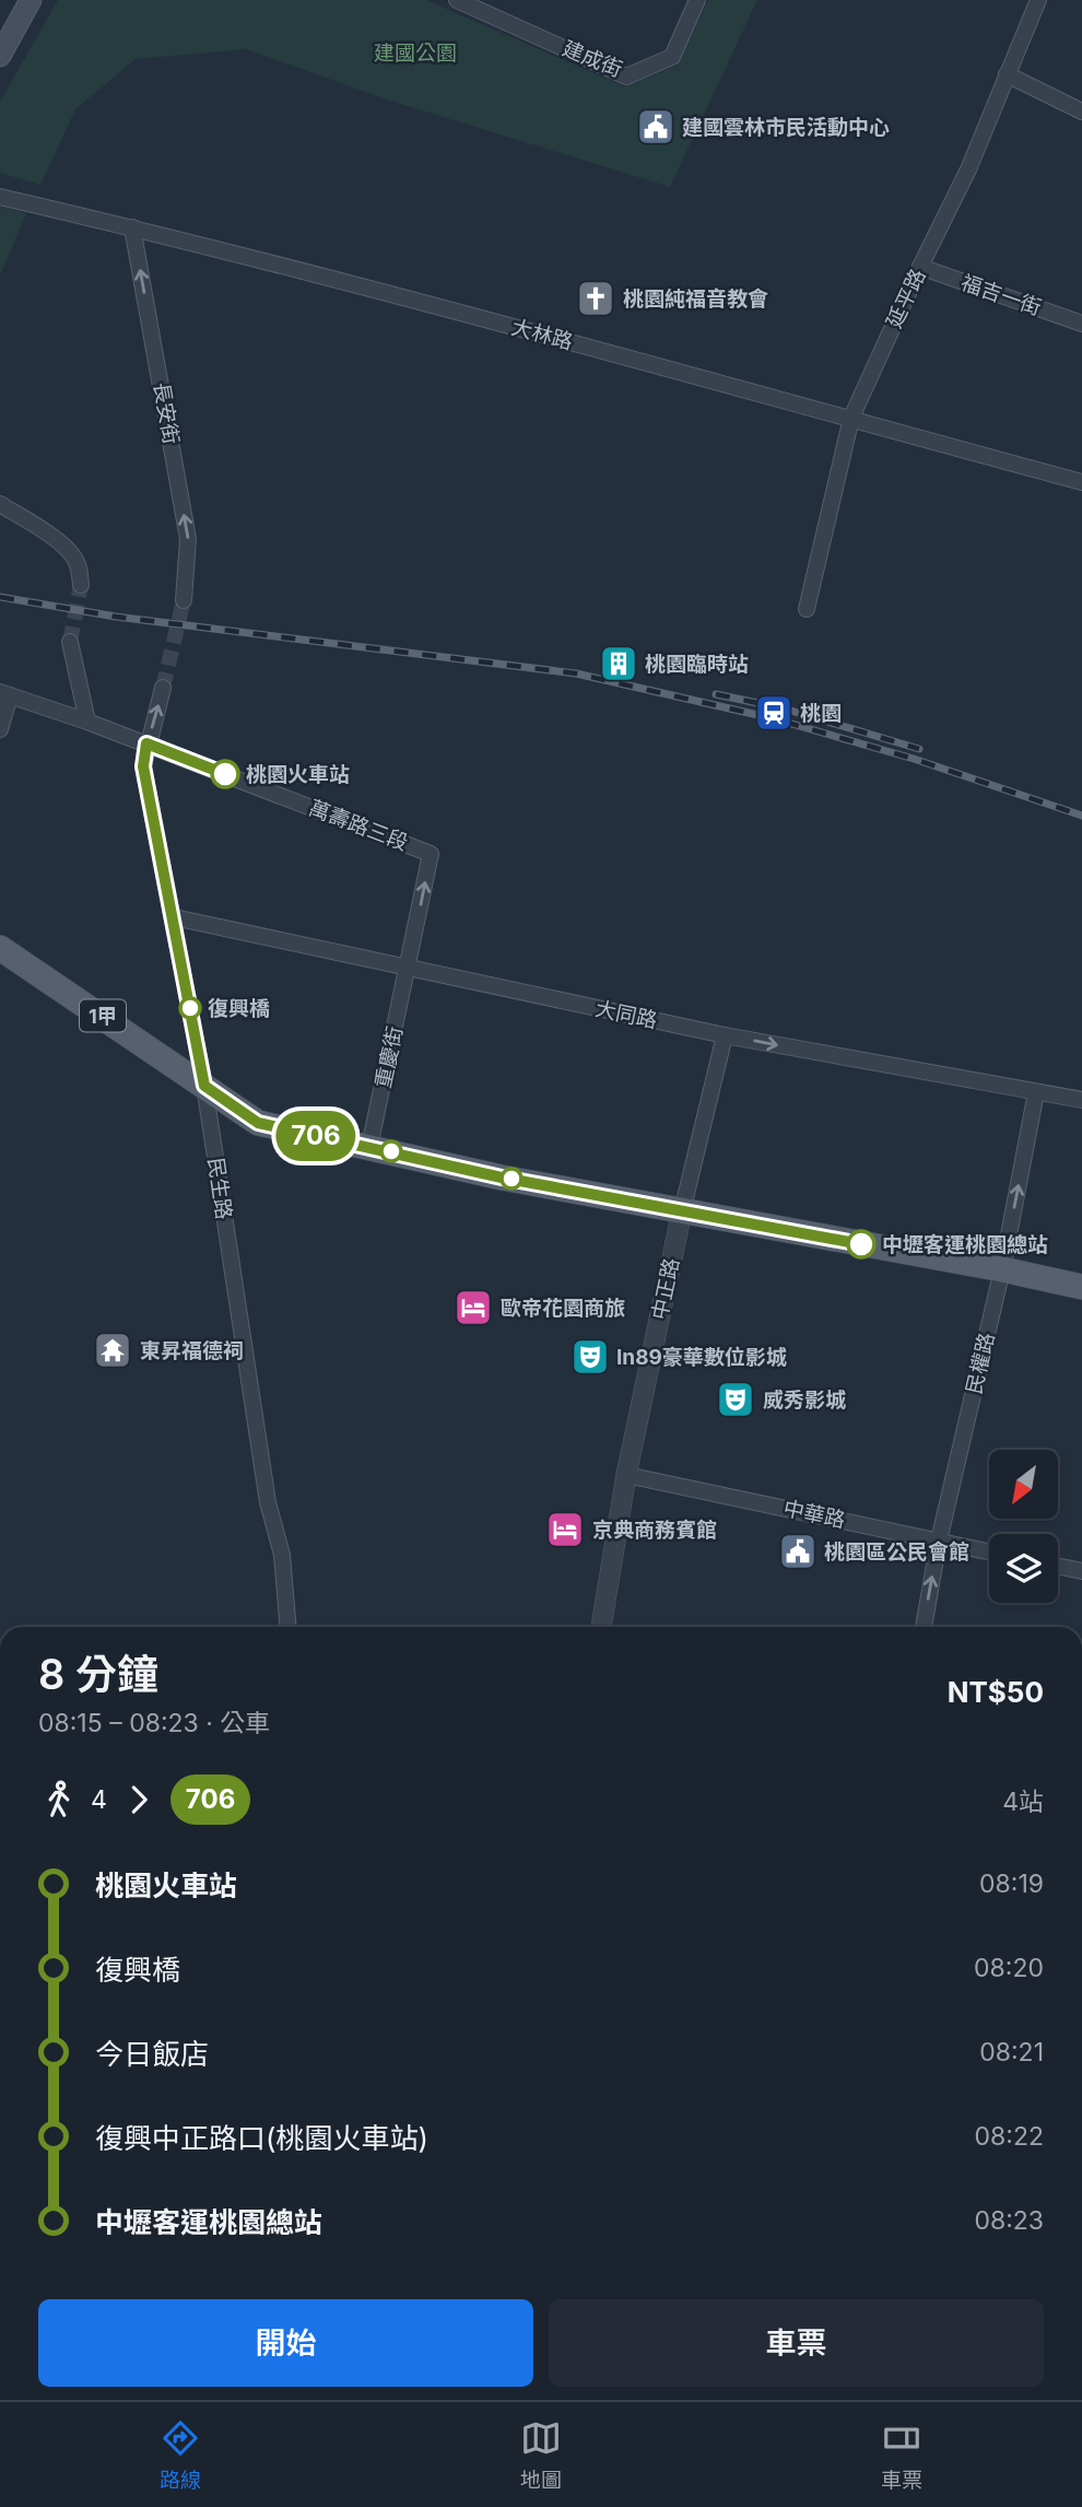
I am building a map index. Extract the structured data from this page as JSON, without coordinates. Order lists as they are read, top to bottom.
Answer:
{
  "streets": {
    "main road": ["1甲"],
    "street": [
      "建成街",
      "福吉一街",
      "延平路",
      "大林路",
      "長安街",
      "萬壽路三段",
      "大同路",
      "重慶街",
      "民生路",
      "中正路",
      "民權路",
      "中華路"
    ]
  },
  "crossings": [
    ["福吉一街", "延平路"],
    ["延平路", "大林路"],
    ["大林路", "長安街"],
    ["萬壽路三段", "大同路"],
    ["萬壽路三段", "重慶街"],
    ["萬壽路三段", "民生路"],
    ["大同路", "重慶街"],
    ["大同路", "民生路"],
    ["大同路", "中正路"],
    ["大同路", "民權路"],
    ["1甲", "重慶街"],
    ["1甲", "民生路"],
    ["1甲", "中正路"],
    ["1甲", "民權路"],
    ["中正路", "中華路"],
    ["民權路", "中華路"]
  ],
  "one_way": ["長安街", "萬壽路三段", "民權路"],
  "parks": ["建國公園"],
  "places": {
    "public building": ["建國雲林市民活動中心", "桃園區公民會館"],
    "church": ["桃園純福音教會"],
    "building": ["桃園臨時站"],
    "station": ["桃園"],
    "other": ["桃園火車站", "復興橋", "中壢客運桃園總站"],
    "hotel": ["歐帝花園商旅", "京典商務賓館"],
    "temple": ["東昇福德祠"],
    "theatre": ["In89豪華數位影城", "威秀影城"]
  },
  "lines": ["bus line 706"],
  "north": "bottom left",
  "page": {
    "on_map": "706",
    "heading": ["8 分鐘", "08:15 – 08:23 · 公車", "NT$50"],
    "legs": ["4", "706", "4站"],
    "list": [
      {
        "name": "桃園火車站",
        "value": "08:19"
      },
      {
        "name": "復興橋",
        "value": "08:20"
      },
      {
        "name": "今日飯店",
        "value": "08:21"
      },
      {
        "name": "復興中正路口(桃園火車站)",
        "value": "08:22"
      },
      {
        "name": "中壢客運桃園總站",
        "value": "08:23"
      }
    ],
    "buttons": ["開始", "車票"],
    "tabs": ["路線", "地圖", "車票"]
  }
}
